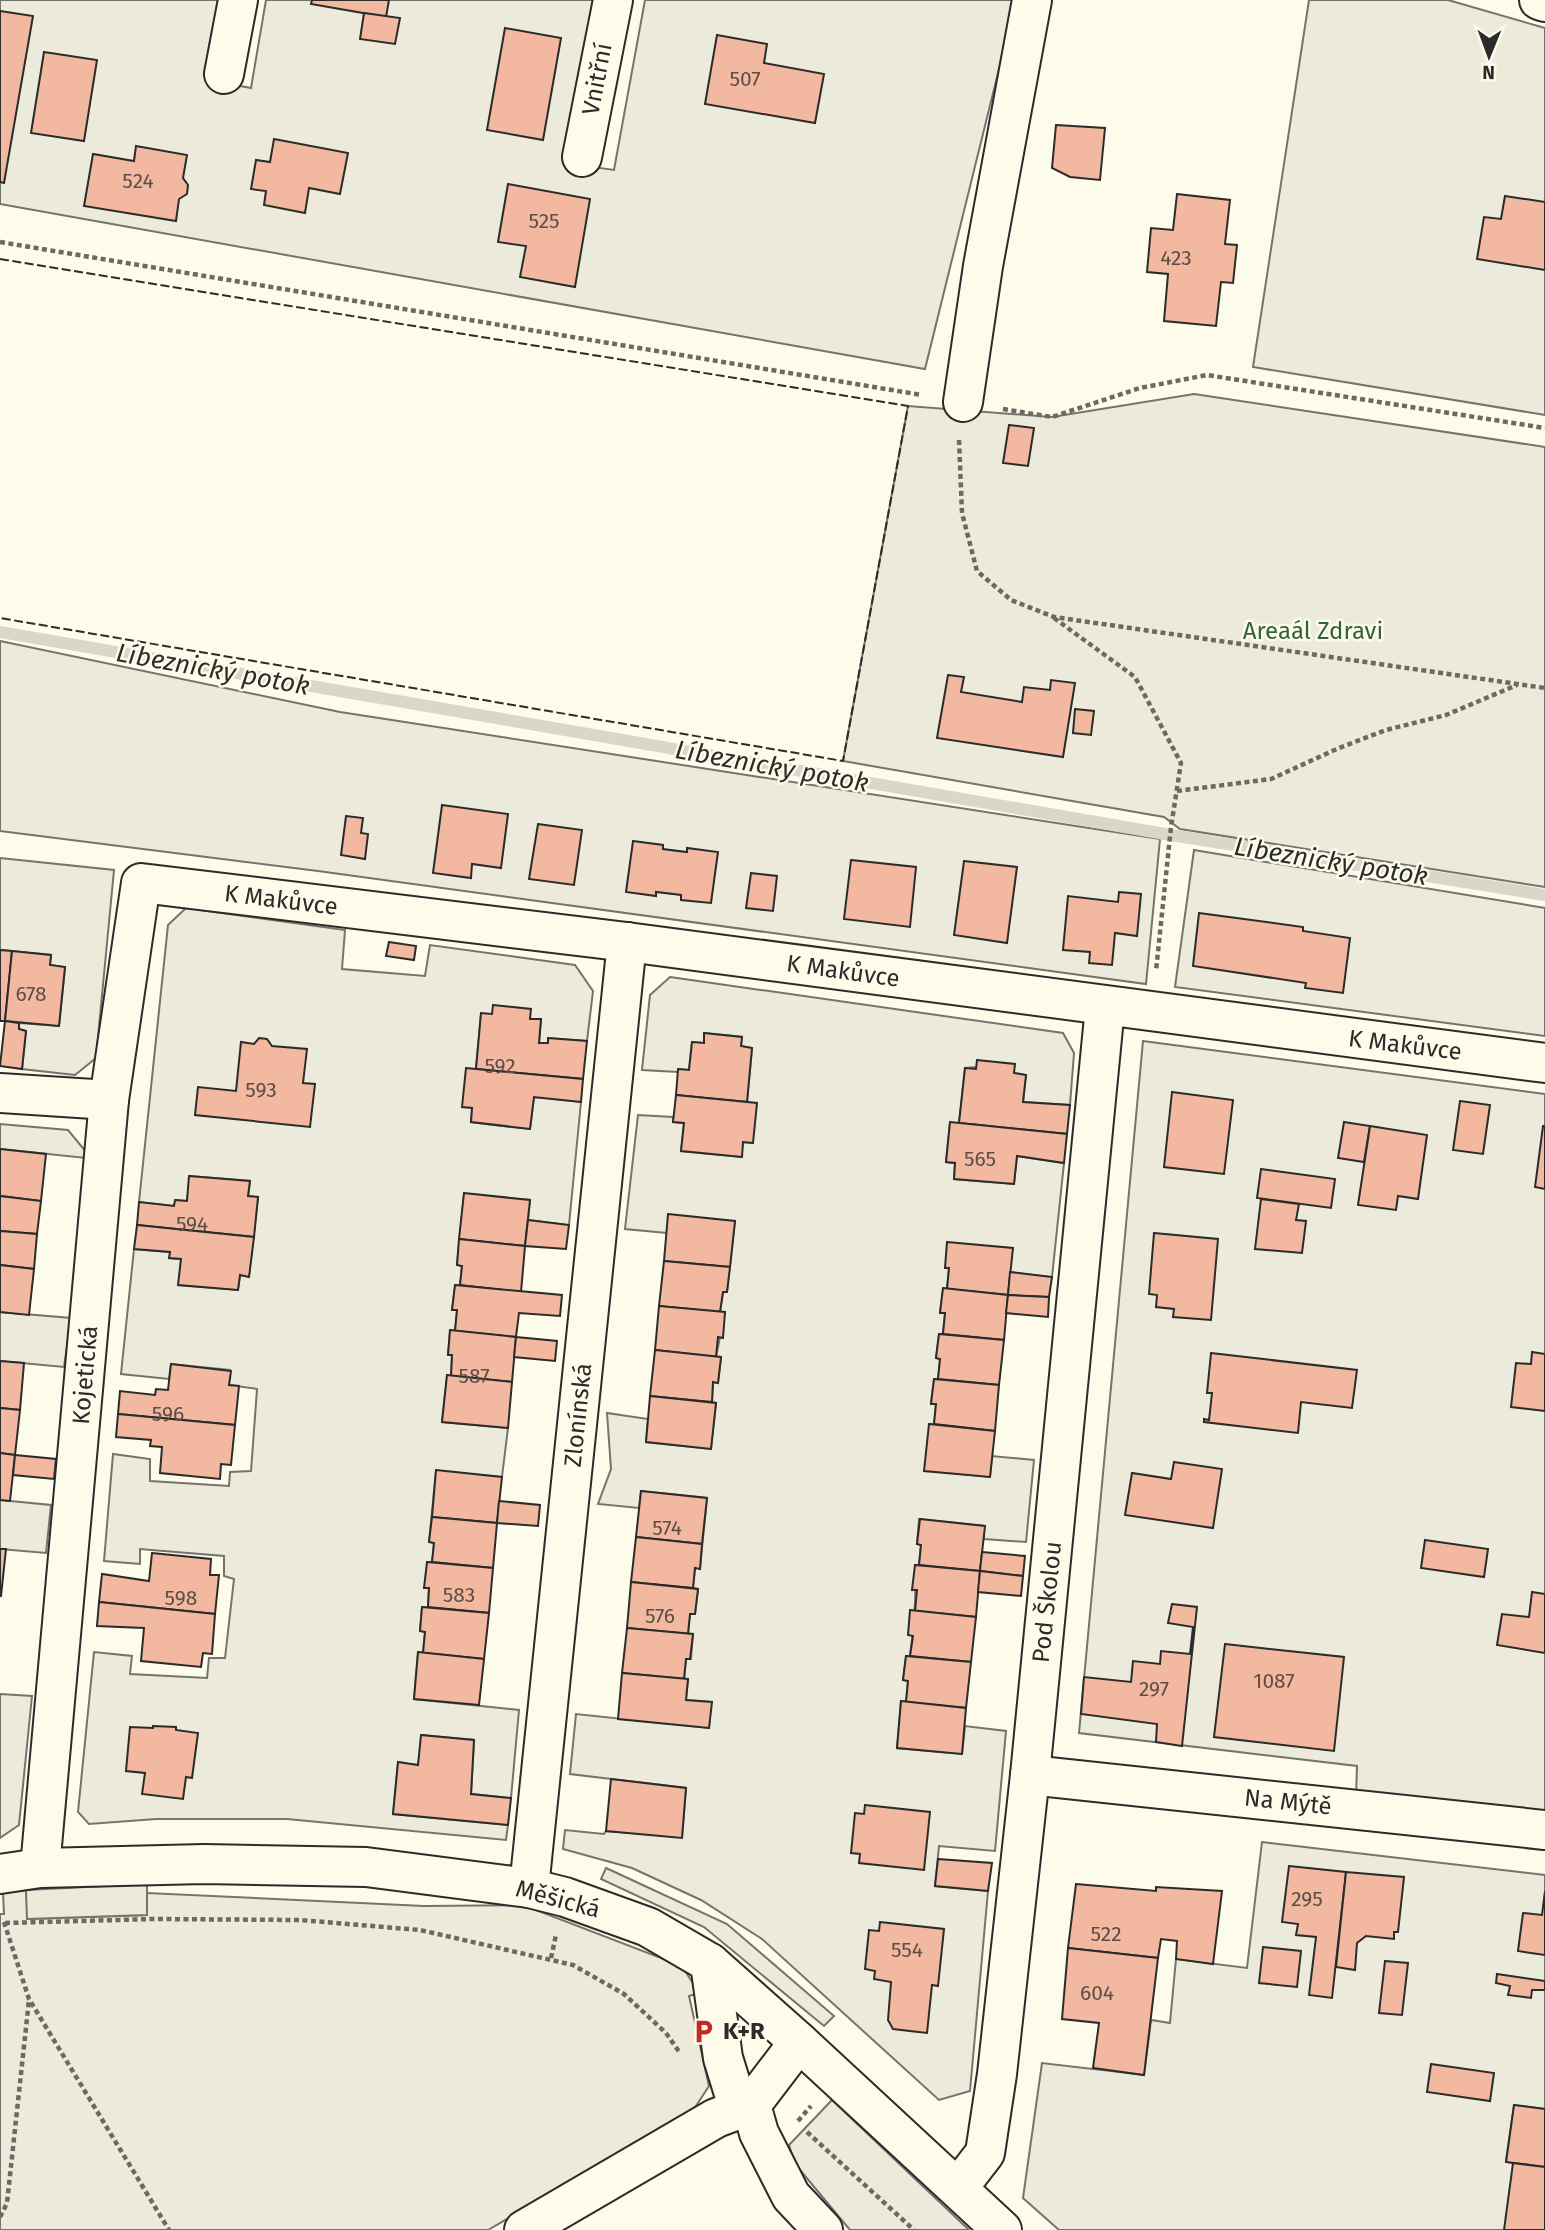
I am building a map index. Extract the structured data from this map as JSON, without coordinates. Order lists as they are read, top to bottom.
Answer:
{
  "streets": {
    "street": [
      "Vnitřní",
      "K Makůvce",
      "Kojetická",
      "Zlonínská",
      "Pod Školou",
      "Na Mýtě",
      "Měšická"
    ]
  },
  "crossings": [
    ["K Makůvce", "Kojetická"],
    ["K Makůvce", "Zlonínská"],
    ["K Makůvce", "Pod Školou"],
    ["Kojetická", "Měšická"],
    ["Zlonínská", "Měšická"],
    ["Pod Školou", "Na Mýtě"],
    ["Pod Školou", "Měšická"]
  ],
  "water": ["Líbeznický potok"],
  "parks": ["Areaál Zdravi"],
  "places": {
    "parking": ["K+R"]
  },
  "house_numbers": [
    "507",
    "524",
    "525",
    "423",
    "678",
    "592",
    "593",
    "565",
    "594",
    "587",
    "596",
    "574",
    "583",
    "598",
    "576",
    "1087",
    "297",
    "295",
    "522",
    "554",
    "604"
  ],
  "north": "bottom"
}
